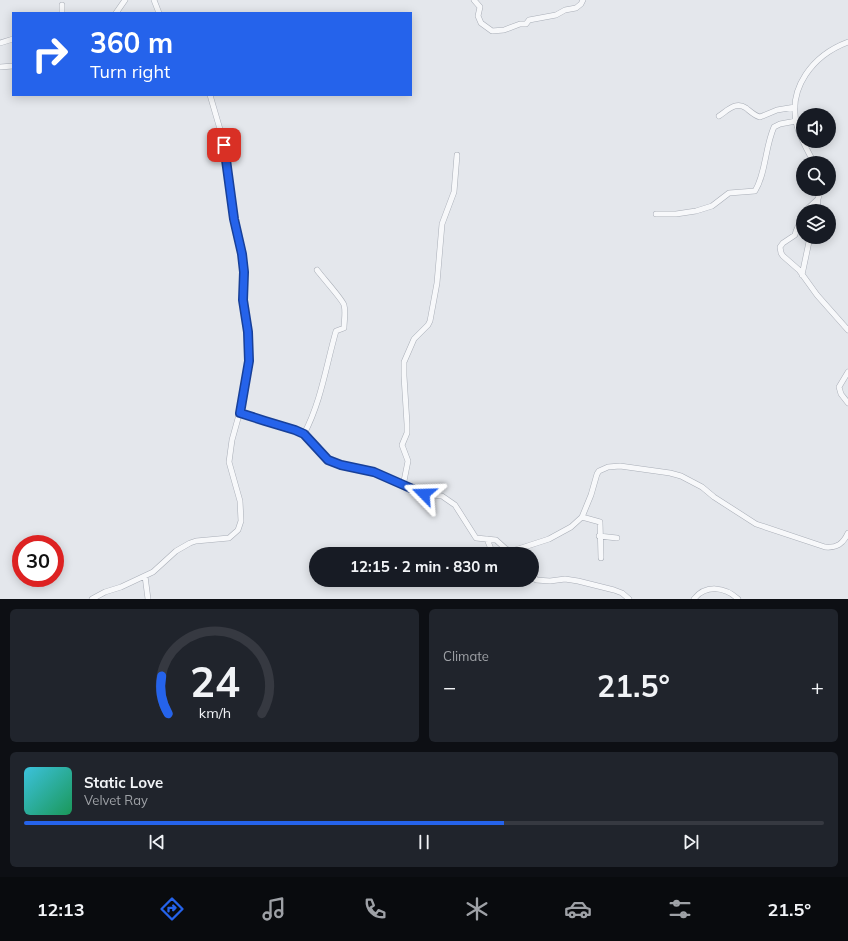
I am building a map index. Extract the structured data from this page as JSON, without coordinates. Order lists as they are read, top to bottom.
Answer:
{
  "page": {
    "turn": ["360 m", "Turn right"],
    "limit": "30",
    "trip": "12:15 · 2 min · 830 m",
    "tile": "Climate",
    "heat": ["−", "21.5°", "+"],
    "song": ["Static Love", "Velvet Ray"],
    "tabs": ["12:13", "21.5°"],
    "gauge": ["24", "km/h"]
  }
}
